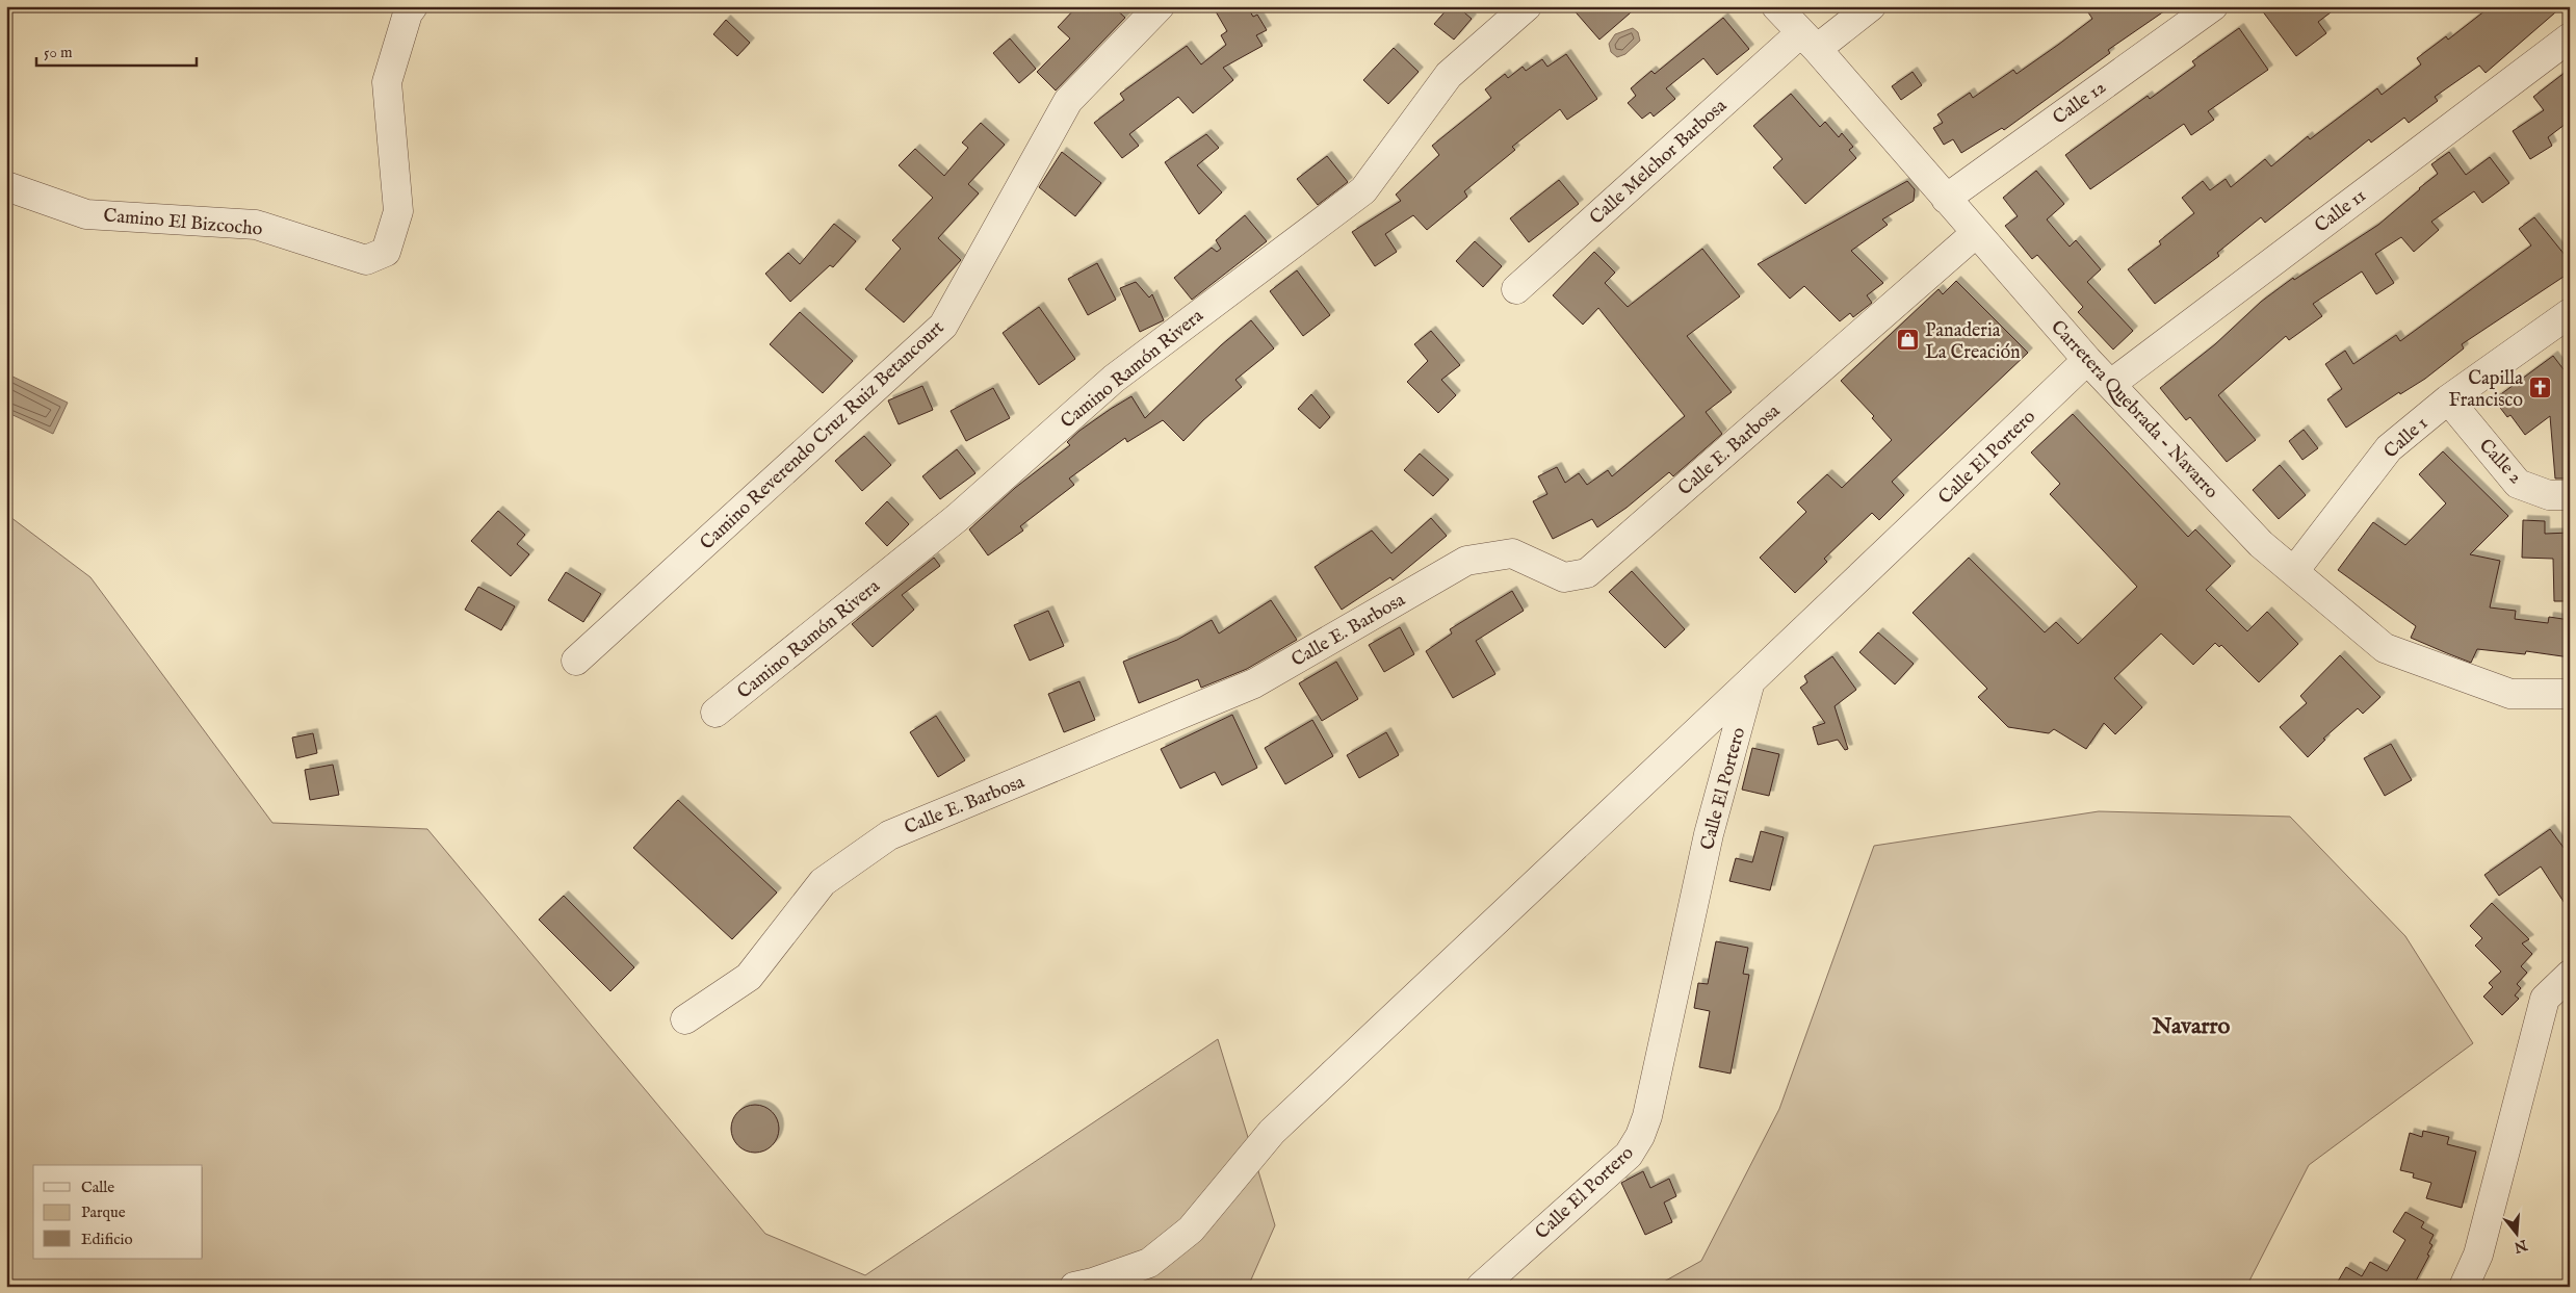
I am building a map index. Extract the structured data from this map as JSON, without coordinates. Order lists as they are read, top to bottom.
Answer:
{
  "streets": {
    "street": [
      "Calle 12",
      "Calle Melchor Barbosa",
      "Calle 11",
      "Camino El Bizcocho",
      "Camino Ramón Rivera",
      "Carretera Quebrada - Navarro",
      "Camino Reverendo Cruz Ruiz Betancourt",
      "Calle 1",
      "Calle E. Barbosa",
      "Calle El Portero",
      "Calle 2"
    ]
  },
  "crossings": [
    ["Calle 12", "Carretera Quebrada - Navarro"],
    ["Calle Melchor Barbosa", "Carretera Quebrada - Navarro"],
    ["Calle 11", "Carretera Quebrada - Navarro"],
    ["Carretera Quebrada - Navarro", "Calle 1"],
    ["Carretera Quebrada - Navarro", "Calle E. Barbosa"],
    ["Carretera Quebrada - Navarro", "Calle El Portero"],
    ["Calle 1", "Calle 2"]
  ],
  "districts": ["Navarro"],
  "places": {
    "shop": ["Panaderia La Creación"],
    "church": ["Capilla Francisco"]
  },
  "legend": ["Calle", "Parque", "Edificio"],
  "scale_bar": "50 m",
  "north": "bottom"
}
